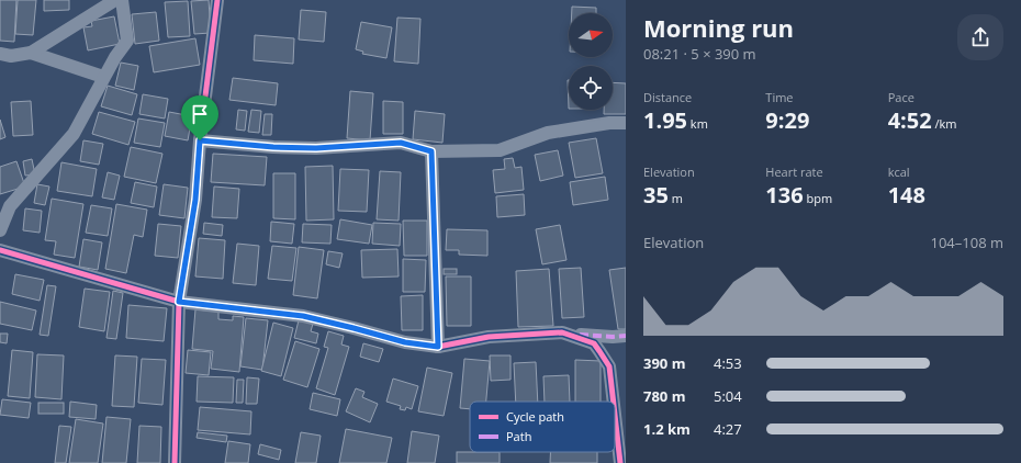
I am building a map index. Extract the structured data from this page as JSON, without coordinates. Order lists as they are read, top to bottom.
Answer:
{
  "legend": ["Cycle path", "Path"],
  "north": "right",
  "page": {
    "heading": ["Morning run", "08:21 · 5 × 390 m"],
    "stats": [
      ["Distance", "1.95 km"],
      ["Time", "9:29"],
      ["Pace", "4:52 /km"],
      ["Elevation", "35 m"],
      ["Heart rate", "136 bpm"],
      ["kcal", "148"]
    ],
    "chart": ["Elevation", "104–108 m"],
    "list": [
      {
        "name": "390 m",
        "note": "4:53"
      },
      {
        "name": "780 m",
        "note": "5:04"
      },
      {
        "name": "1.2 km",
        "note": "4:27"
      }
    ]
  }
}
